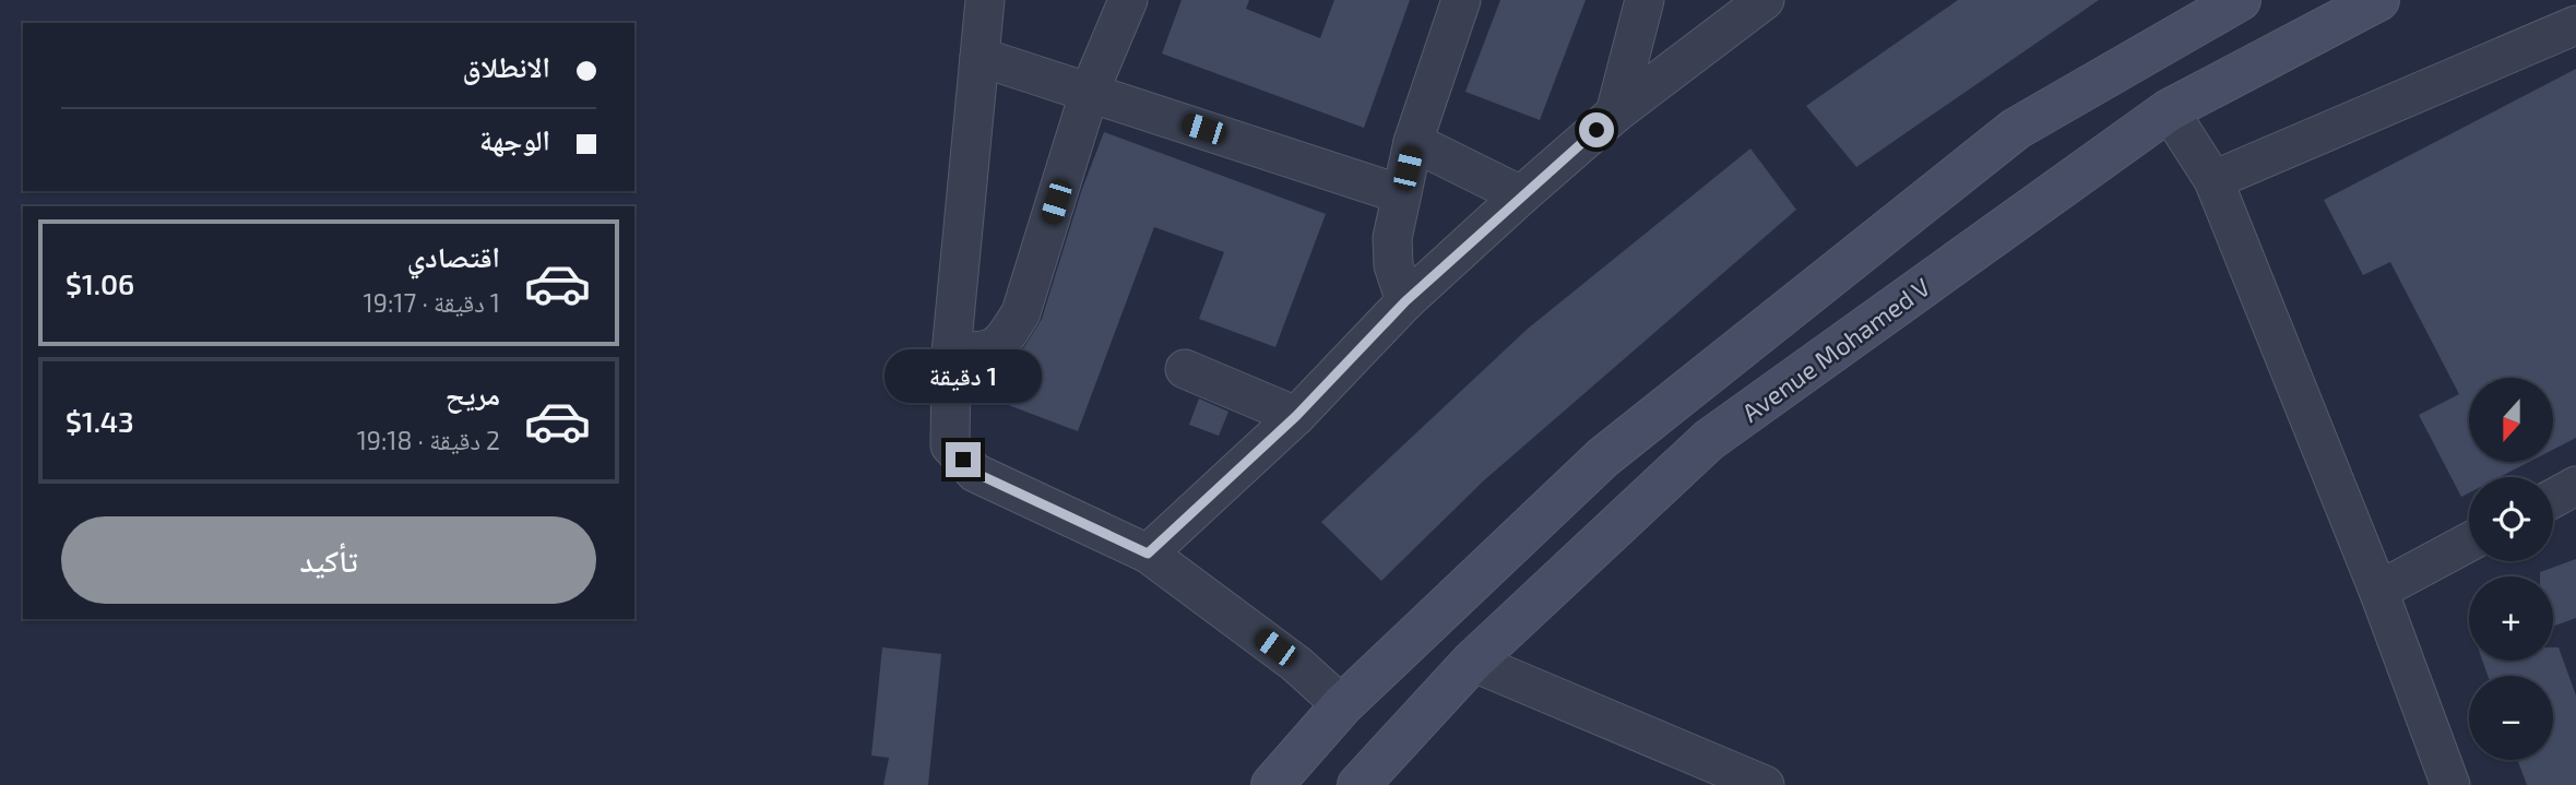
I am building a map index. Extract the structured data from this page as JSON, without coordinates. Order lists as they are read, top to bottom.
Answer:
{
  "streets": {
    "street": ["Avenue Mohamed V"]
  },
  "north": "bottom",
  "page": {
    "banner": ["الانطلاق", "الوجهة"],
    "list": [
      {
        "name": "اقتصادي",
        "note": "1 دقيقة · 19:17",
        "value": "$1.06"
      },
      {
        "name": "مريح",
        "note": "2 دقيقة · 19:18",
        "value": "$1.43"
      }
    ],
    "bubble": "1 دقيقة",
    "map_buttons": ["+", "−"],
    "buttons": "تأكيد"
  }
}
